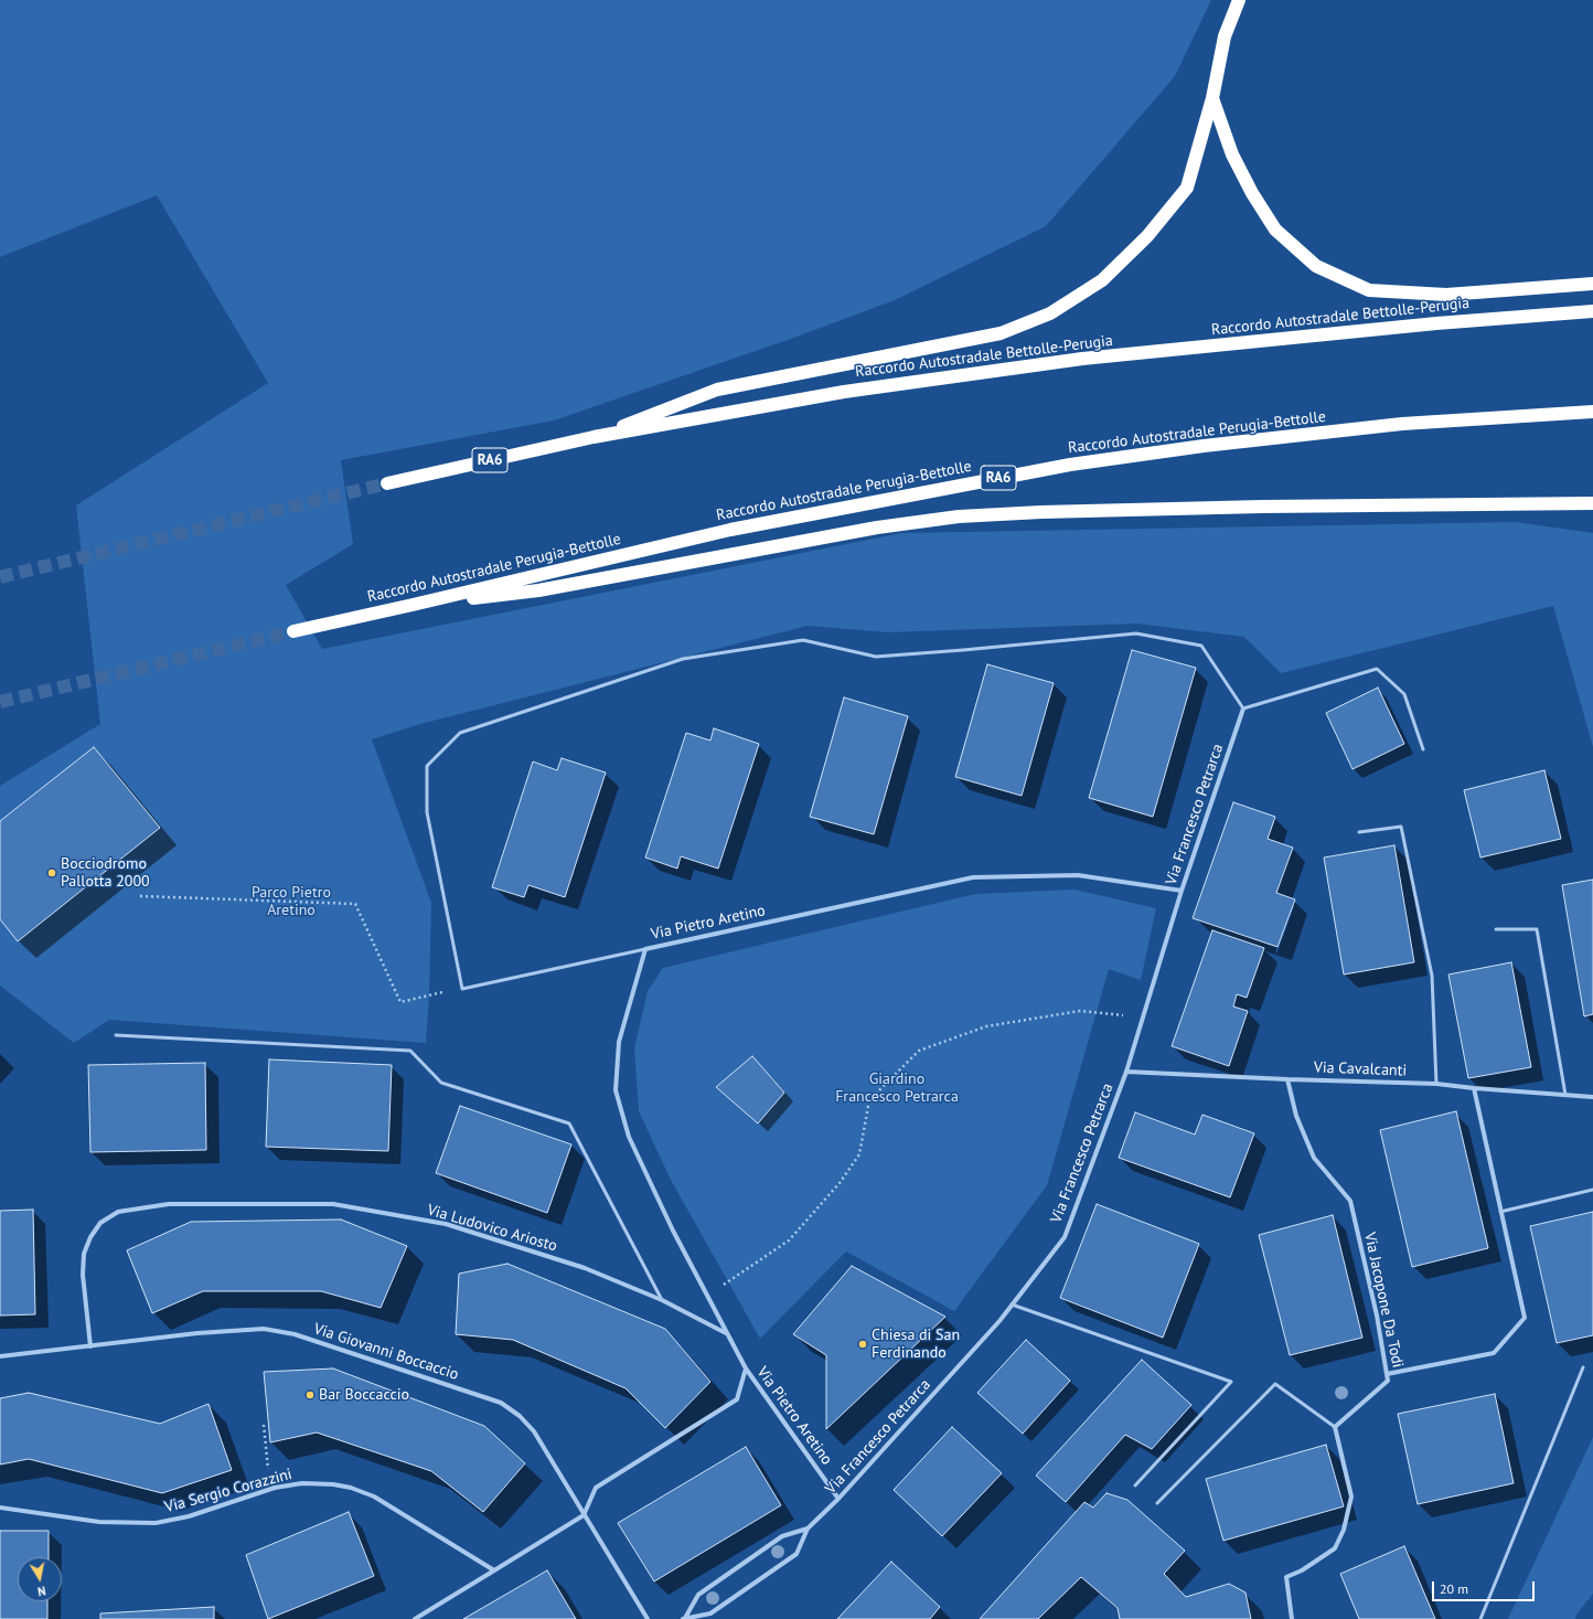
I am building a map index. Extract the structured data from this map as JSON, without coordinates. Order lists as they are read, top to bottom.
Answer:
{
  "streets": {
    "highway": ["Raccordo Autostradale Bettolle-Perugia", "Raccordo Autostradale Perugia-Bettolle", "RA6"],
    "street": [
      "Via Francesco Petrarca",
      "Via Pietro Aretino",
      "Via Cavalcanti",
      "Via Ludovico Ariosto",
      "Via Jacopone Da Todi",
      "Via Giovanni Boccaccio",
      "Via Sergio Corazzini"
    ]
  },
  "crossings": [
    ["Via Francesco Petrarca", "Via Pietro Aretino"],
    ["Via Francesco Petrarca", "Via Cavalcanti"],
    ["Via Pietro Aretino", "Via Ludovico Ariosto"],
    ["Via Cavalcanti", "Via Jacopone Da Todi"],
    ["Via Ludovico Ariosto", "Via Giovanni Boccaccio"]
  ],
  "parks": ["Parco Pietro Aretino", "Giardino Francesco Petrarca"],
  "places": ["Bocciodromo Pallotta 2000", "Chiesa di San Ferdinando", "Bar Boccaccio"],
  "scale_bar": "20 m",
  "north": "bottom"
}
